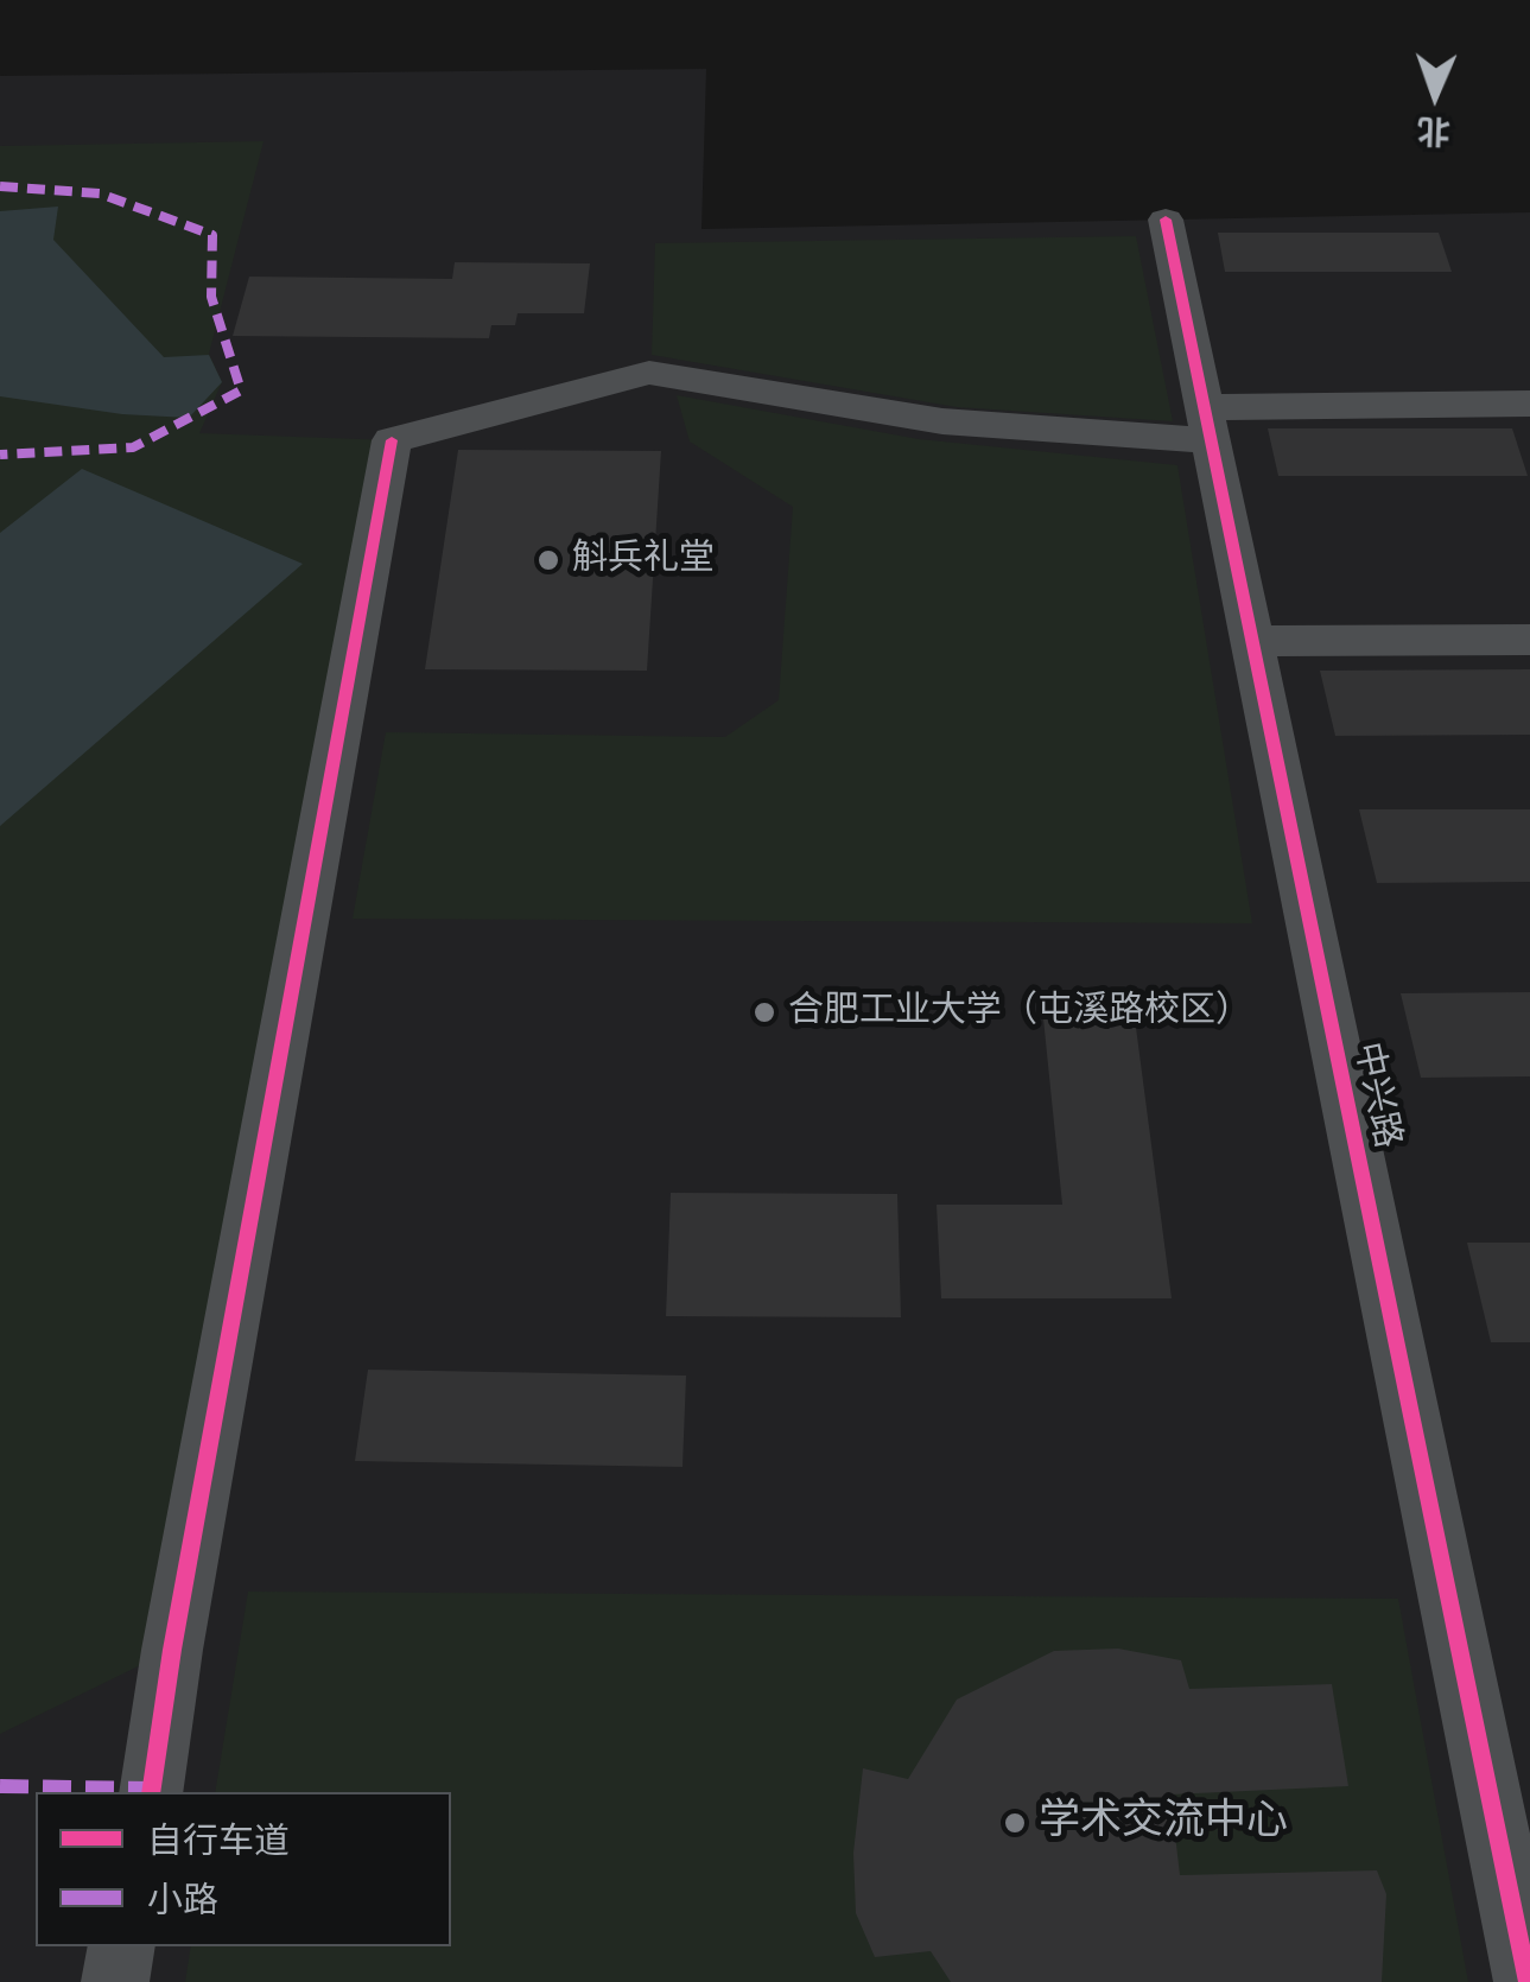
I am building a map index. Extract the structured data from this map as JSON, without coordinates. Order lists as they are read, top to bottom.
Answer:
{
  "streets": {
    "street": ["中兴路"]
  },
  "places": ["斛兵礼堂", "合肥工业大学（屯溪路校区）", "学术交流中心"],
  "legend": ["自行车道", "小路"],
  "north": "bottom"
}
